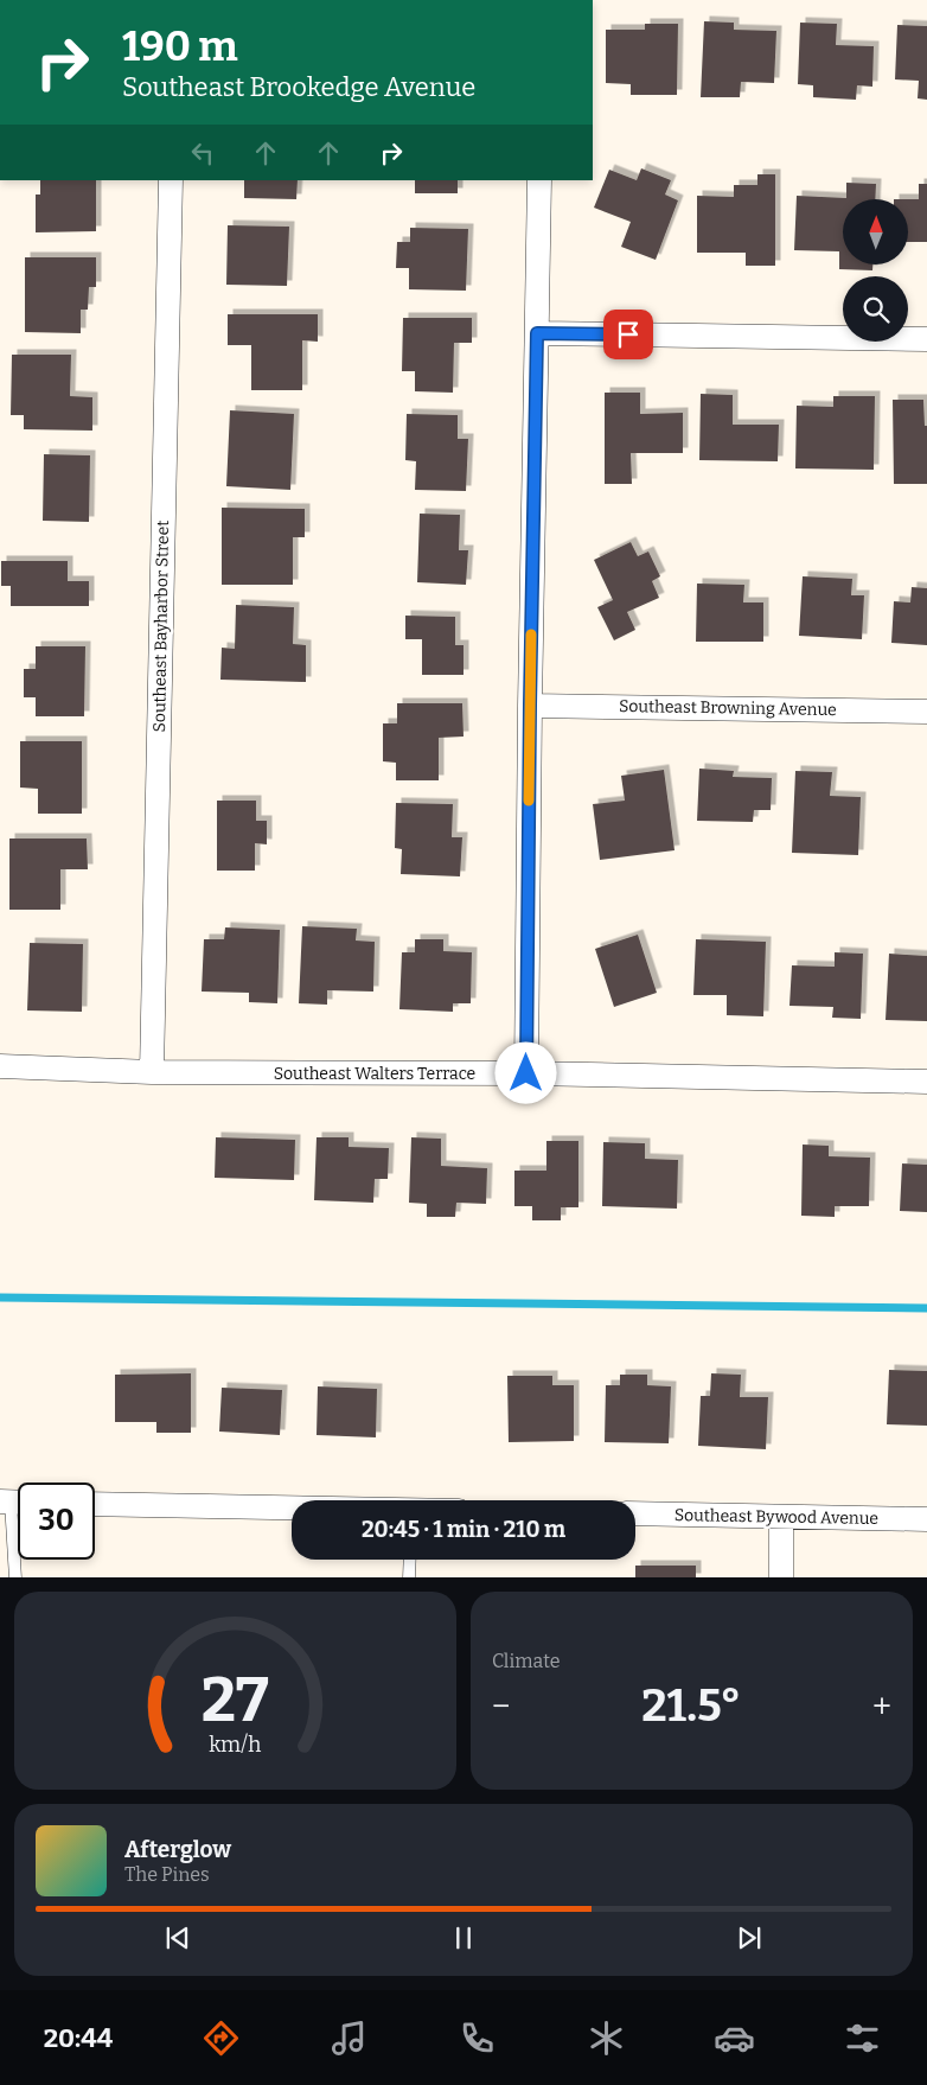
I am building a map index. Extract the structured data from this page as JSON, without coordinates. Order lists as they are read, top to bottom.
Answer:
{
  "streets": {
    "street": [
      "Southeast Bayharbor Street",
      "Southeast Browning Avenue",
      "Southeast Walters Terrace",
      "Southeast Bywood Avenue"
    ]
  },
  "crossings": [
    ["Southeast Bayharbor Street", "Southeast Walters Terrace"]
  ],
  "north": "top",
  "page": {
    "turn": ["190 m", "Southeast Brookedge Avenue"],
    "limit": "30",
    "trip": "20:45 · 1 min · 210 m",
    "tile": "Climate",
    "heat": ["−", "21.5°", "+"],
    "song": ["Afterglow", "The Pines"],
    "tabs": "20:44",
    "gauge": ["27", "km/h"]
  }
}
